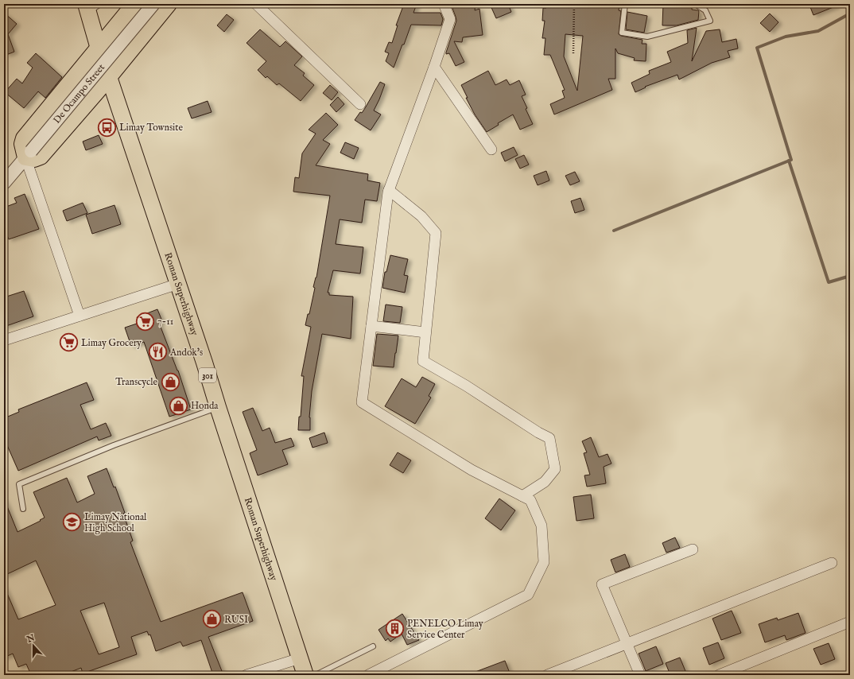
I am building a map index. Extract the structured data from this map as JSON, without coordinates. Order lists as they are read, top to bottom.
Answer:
{
  "streets": {
    "main road": ["Roman Superhighway", "301"],
    "street": ["De Ocampo Street"]
  },
  "places": {
    "bus stop": ["Limay Townsite"],
    "supermarket": ["7-11", "Limay Grocery"],
    "restaurant": ["Andok's"],
    "shop": ["Transcycle", "Honda", "RUSI"],
    "school or university": ["Limay National High School"],
    "building": ["PENELCO Limay Service Center"]
  },
  "north": "top"
}
